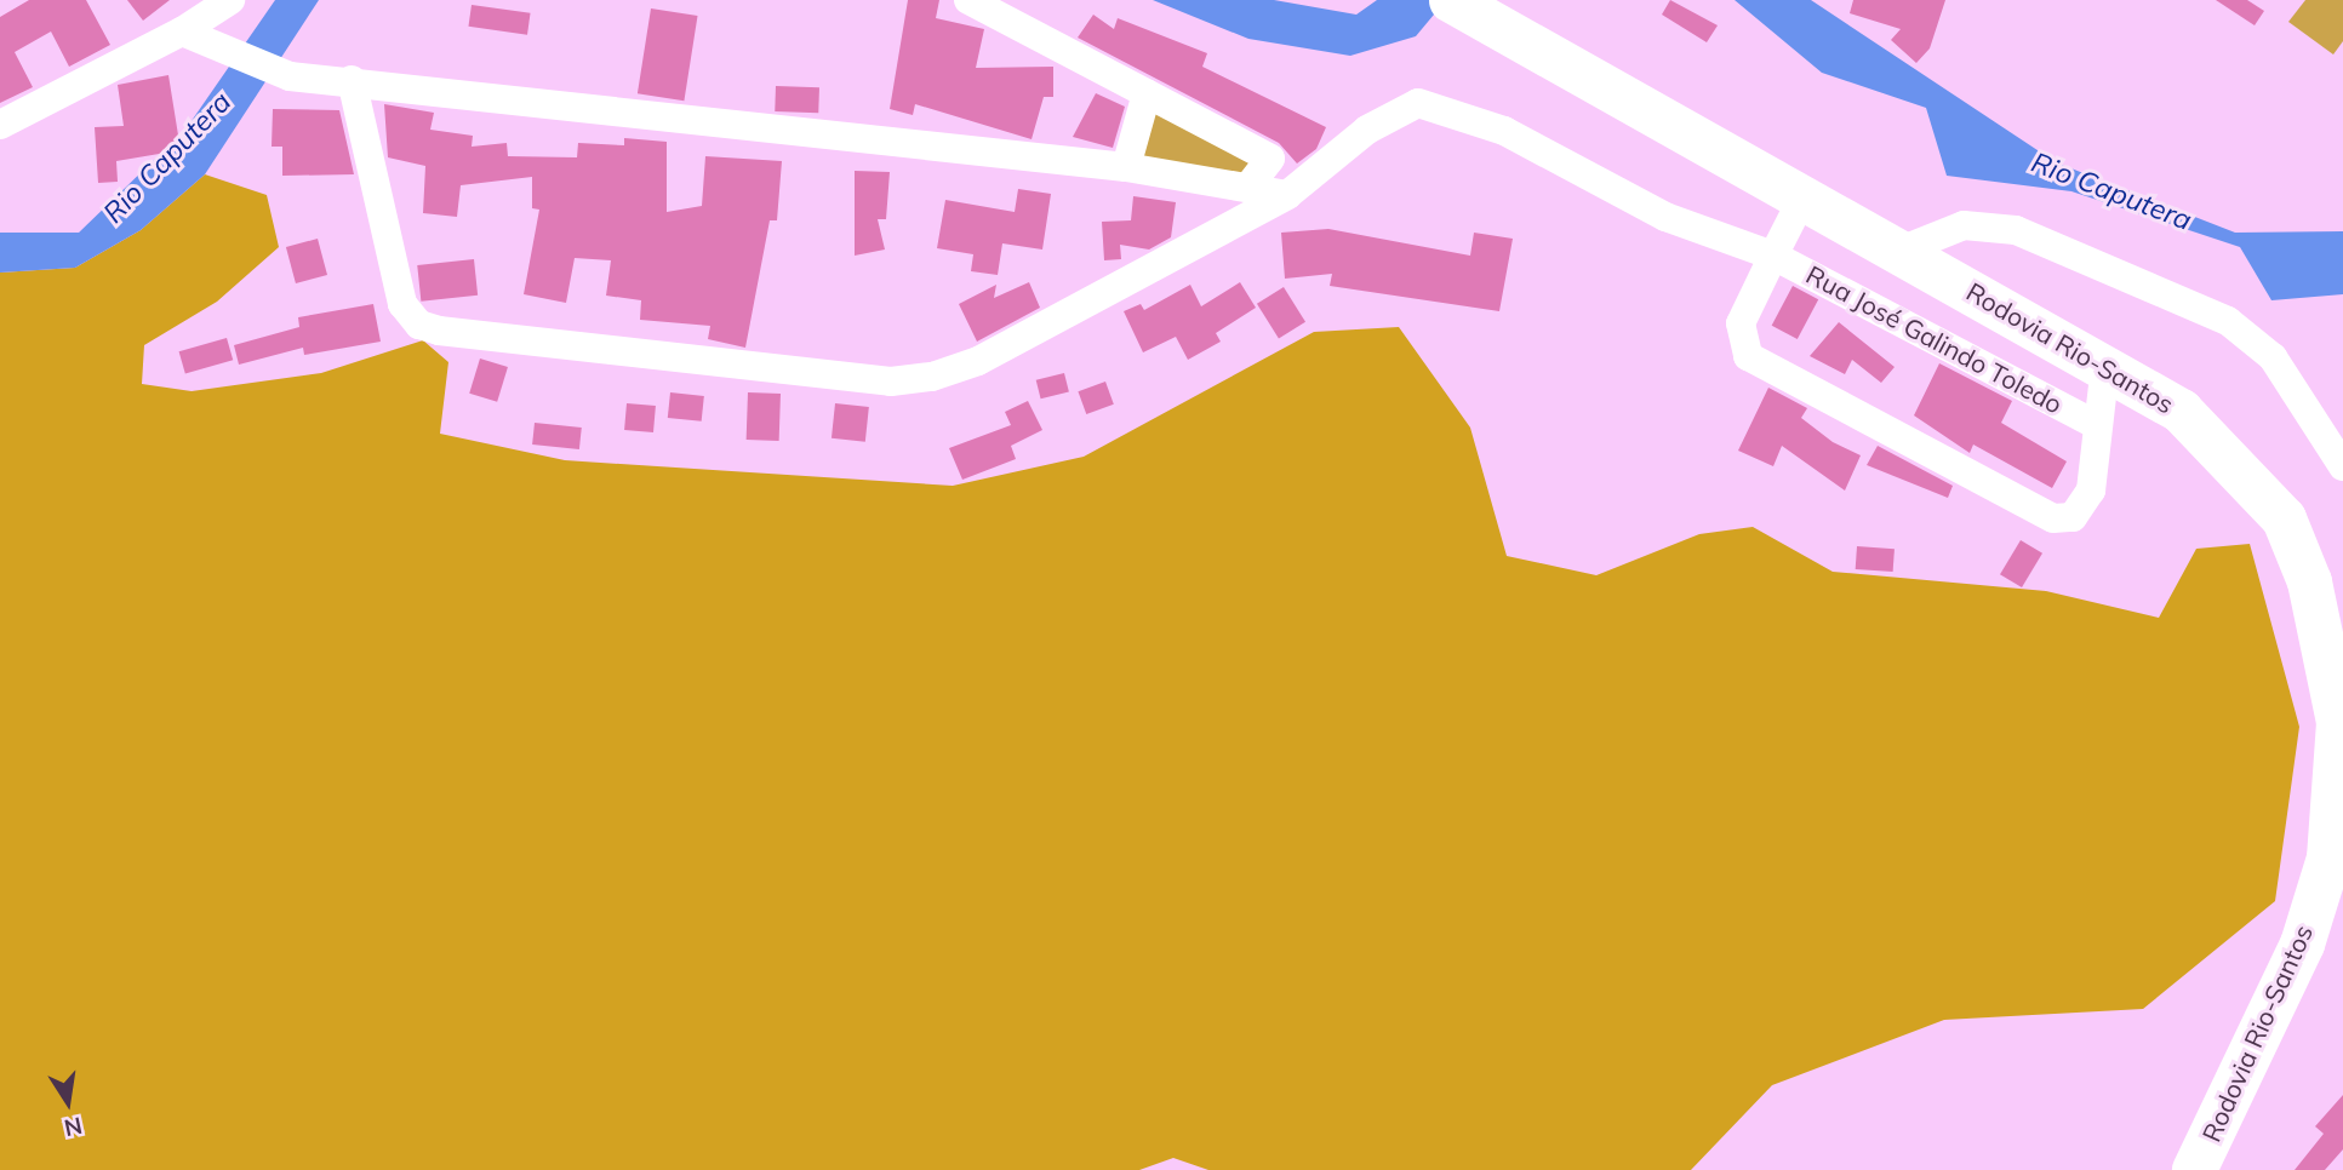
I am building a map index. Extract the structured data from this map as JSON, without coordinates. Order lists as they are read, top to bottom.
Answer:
{
  "streets": {
    "highway": ["Rodovia Rio-Santos"],
    "street": ["Rua José Galindo Toledo"]
  },
  "water": ["Rio Caputera"],
  "north": "bottom"
}
